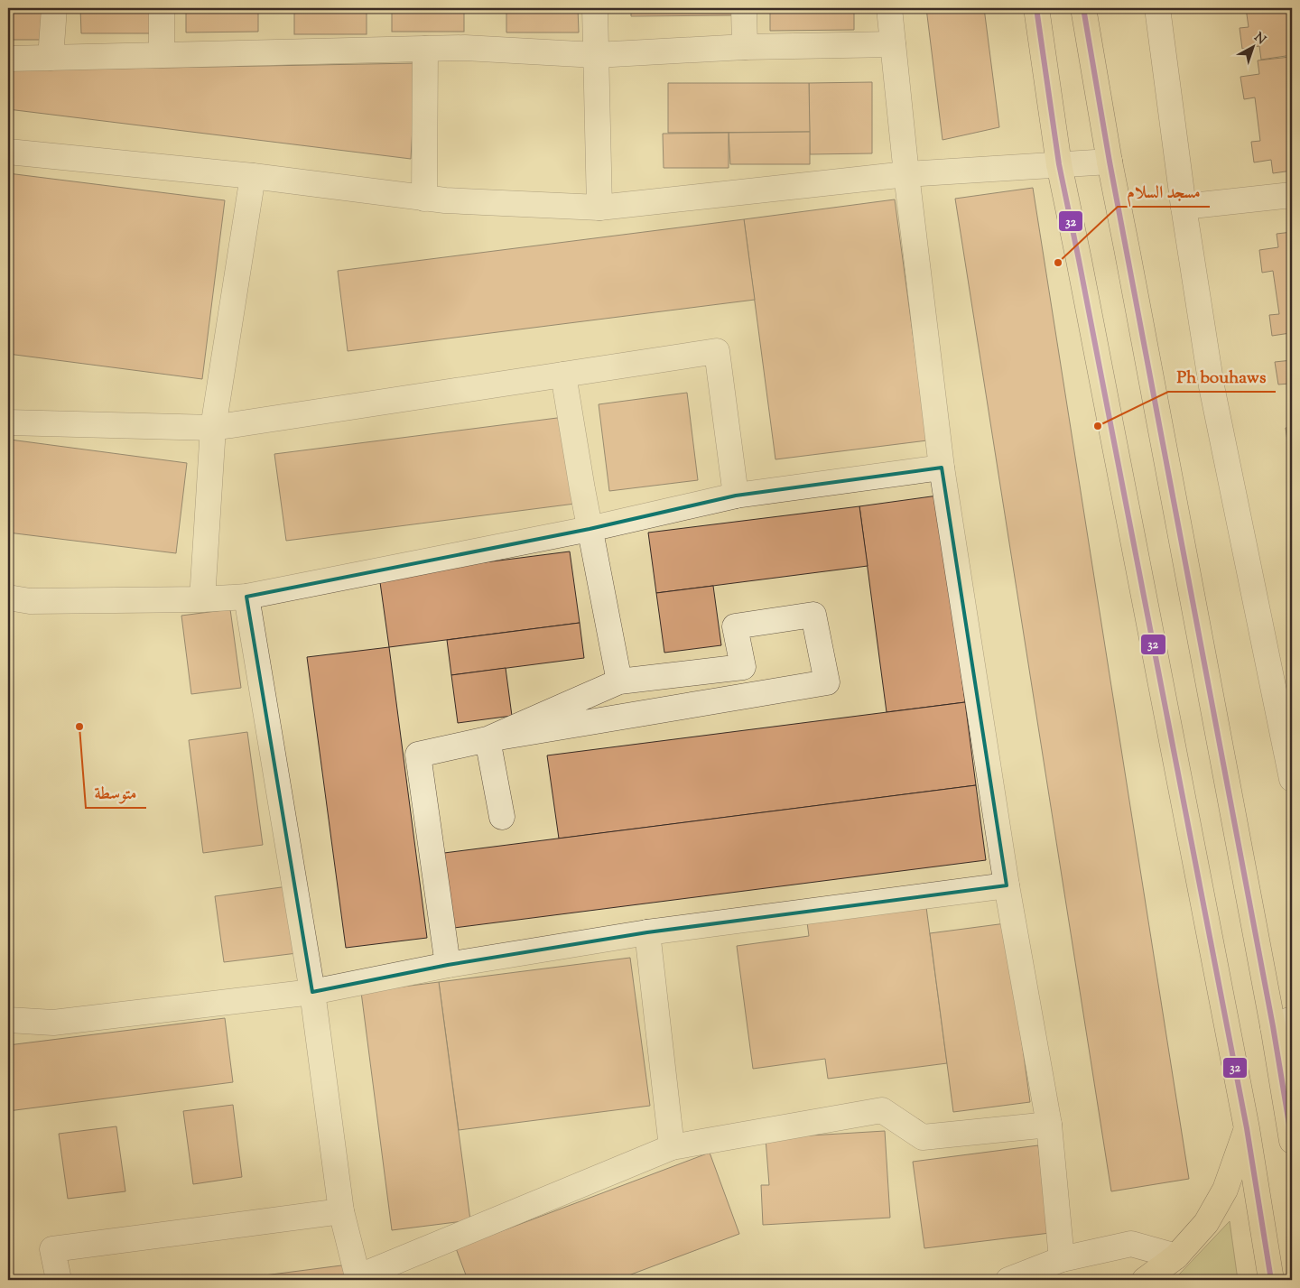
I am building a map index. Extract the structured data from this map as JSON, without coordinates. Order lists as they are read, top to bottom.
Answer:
{
  "places": ["مسجد السلام", "Ph bouhaws", "متوسطة"],
  "lines": ["transit line 32"],
  "north": "top right"
}
